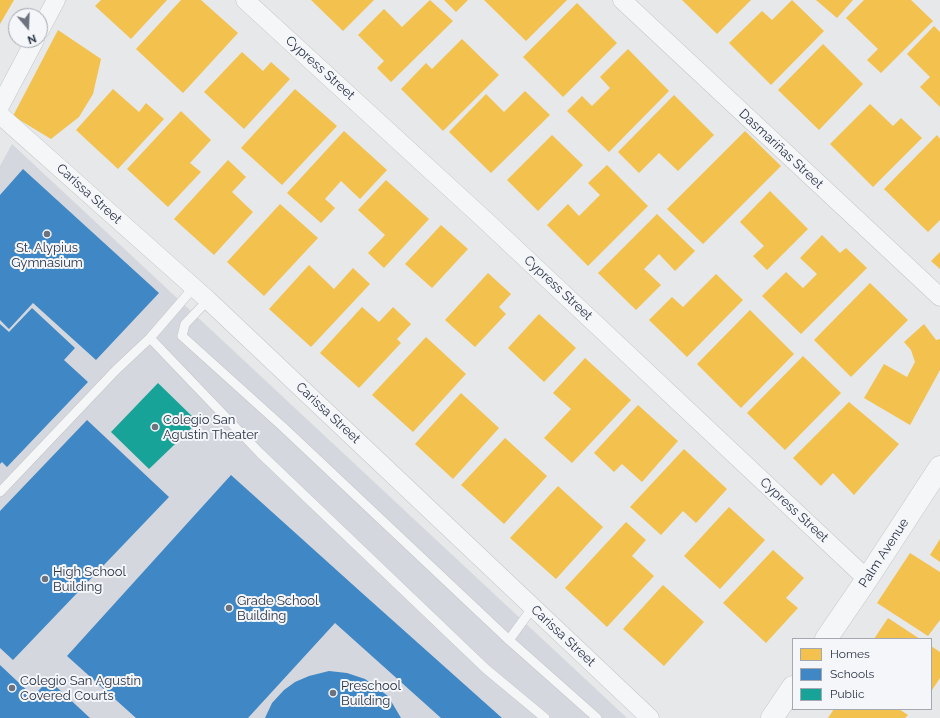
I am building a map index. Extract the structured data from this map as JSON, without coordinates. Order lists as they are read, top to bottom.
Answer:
{
  "streets": {
    "street": [
      "Cypress Street",
      "Dasmariñas Street",
      "Carissa Street",
      "Palm Avenue"
    ]
  },
  "crossings": [
    ["Cypress Street", "Palm Avenue"]
  ],
  "places": [
    "St. Alypius Gymnasium",
    "Colegio San Agustin Theater",
    "High School Building",
    "Grade School Building",
    "Colegio San Agustin Covered Courts",
    "Preschool Building"
  ],
  "legend": ["Homes", "Schools", "Public"],
  "north": "bottom"
}
